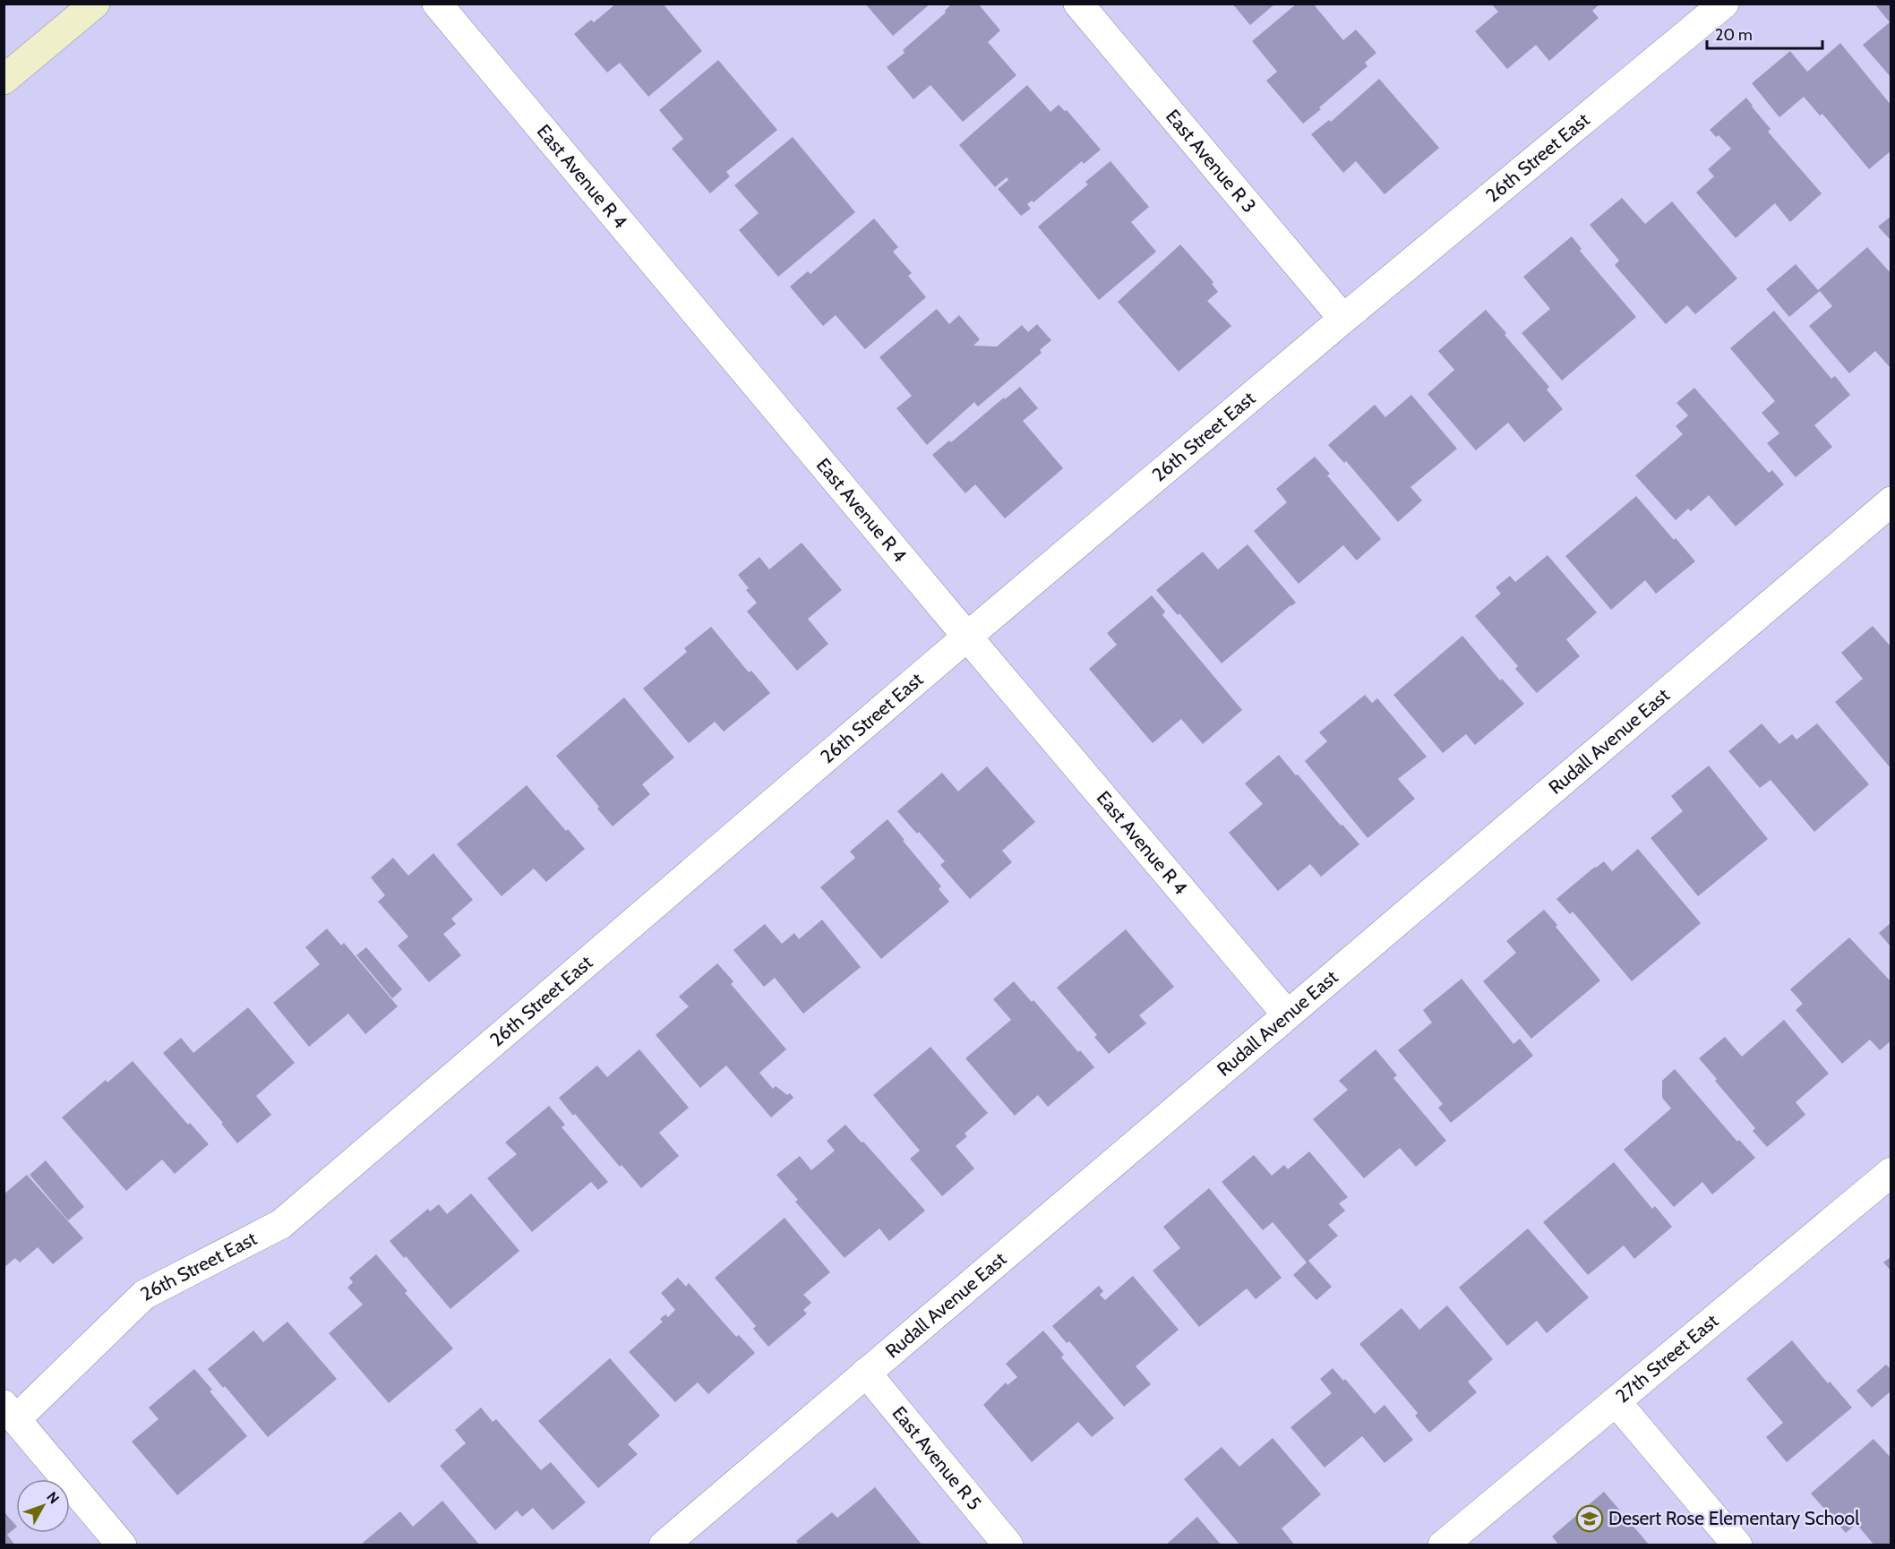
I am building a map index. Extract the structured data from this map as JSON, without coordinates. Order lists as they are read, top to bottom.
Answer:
{
  "streets": {
    "street": [
      "26th Street East",
      "East Avenue R 3",
      "East Avenue R 4",
      "Rudall Avenue East",
      "27th Street East",
      "East Avenue R 5"
    ]
  },
  "crossings": [
    ["26th Street East", "East Avenue R 3"],
    ["26th Street East", "East Avenue R 4"],
    ["East Avenue R 4", "Rudall Avenue East"],
    ["Rudall Avenue East", "East Avenue R 5"]
  ],
  "places": {
    "school or university": ["Desert Rose Elementary School"]
  },
  "scale_bar": "20 m",
  "north": "top right"
}
